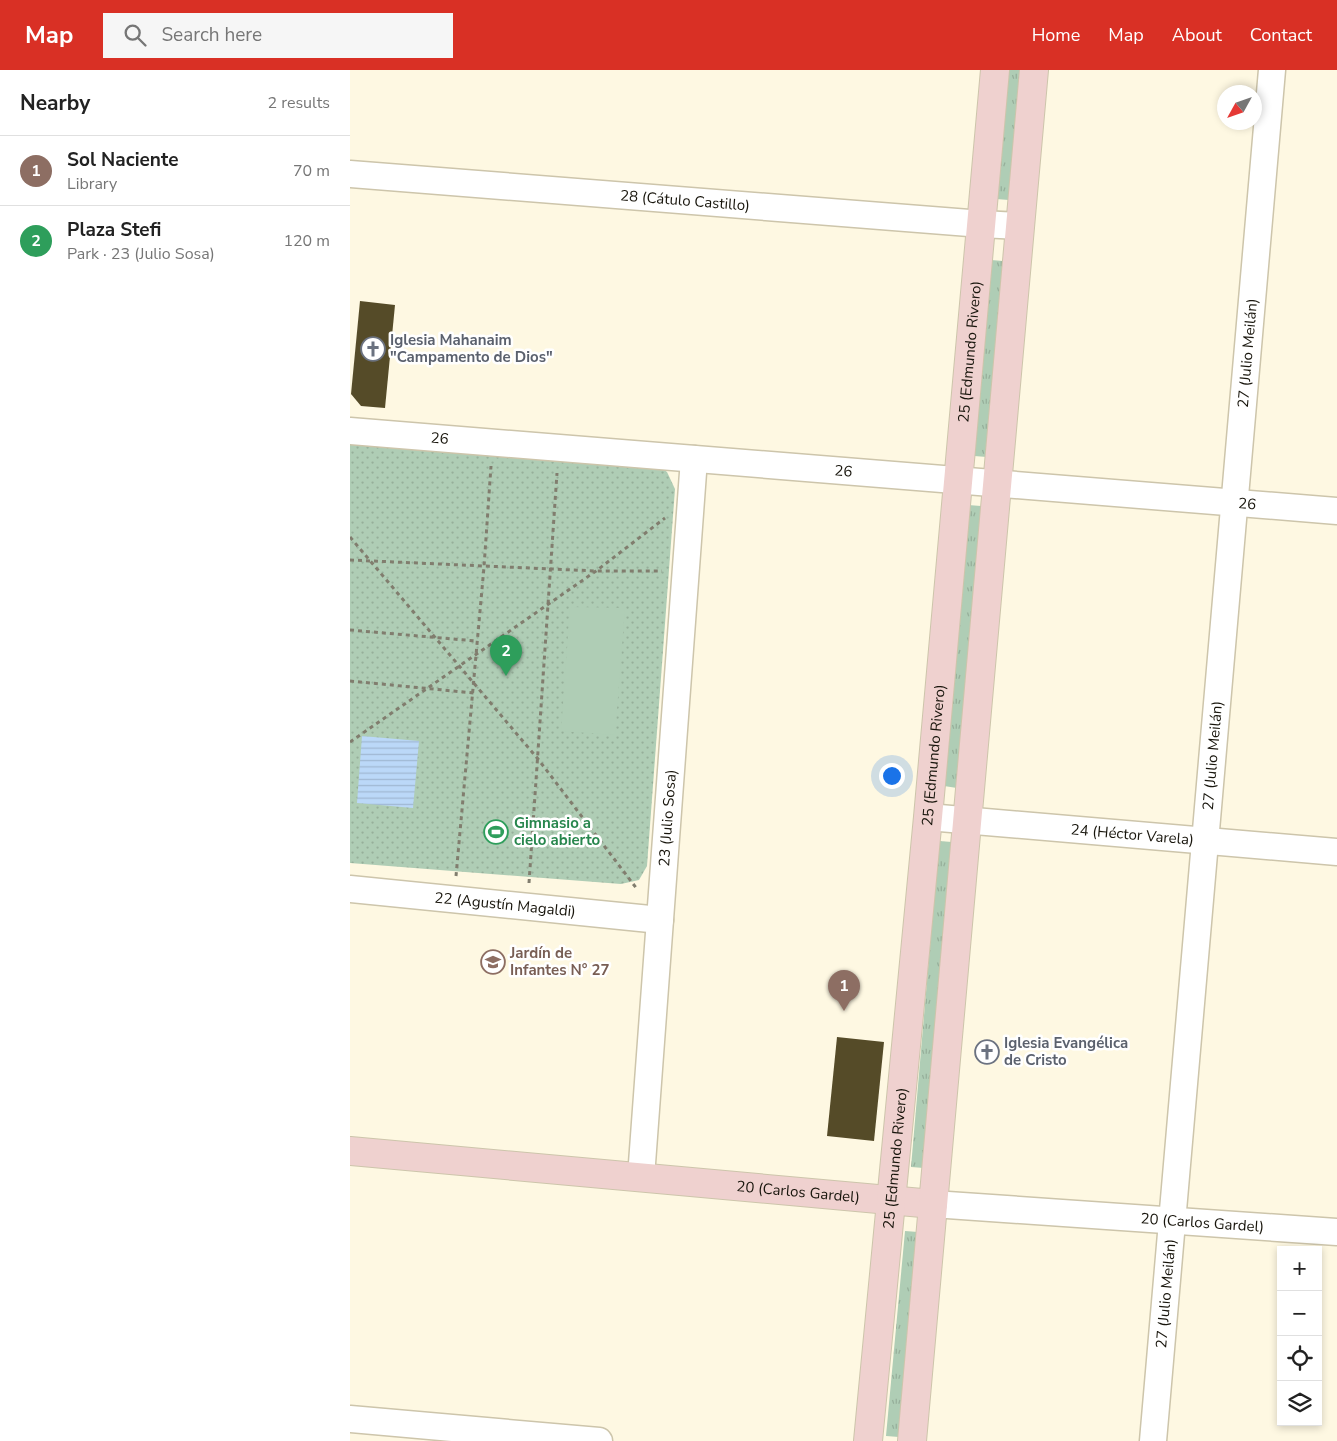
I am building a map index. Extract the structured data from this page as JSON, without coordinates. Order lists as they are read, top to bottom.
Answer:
{
  "streets": {
    "street": [
      "28 (Cátulo Castillo)",
      "25 (Edmundo Rivero)",
      "27 (Julio Meilán)",
      "26",
      "23 (Julio Sosa)",
      "24 (Héctor Varela)",
      "22 (Agustín Magaldi)",
      "20 (Carlos Gardel)"
    ]
  },
  "crossings": [
    ["28 (Cátulo Castillo)", "25 (Edmundo Rivero)"],
    ["25 (Edmundo Rivero)", "26"],
    ["25 (Edmundo Rivero)", "24 (Héctor Varela)"],
    ["25 (Edmundo Rivero)", "20 (Carlos Gardel)"],
    ["27 (Julio Meilán)", "26"],
    ["27 (Julio Meilán)", "24 (Héctor Varela)"],
    ["27 (Julio Meilán)", "20 (Carlos Gardel)"],
    ["26", "23 (Julio Sosa)"],
    ["23 (Julio Sosa)", "22 (Agustín Magaldi)"],
    ["23 (Julio Sosa)", "20 (Carlos Gardel)"]
  ],
  "places": {
    "church": ["Iglesia Mahanaim \"Campamento de Dios\"", "Iglesia Evangélica de Cristo"],
    "sports": ["Gimnasio a cielo abierto"],
    "school or university": ["Jardín de Infantes N° 27"]
  },
  "north": "bottom left",
  "page": {
    "header": "Map",
    "search": "Search here",
    "nav": [
      "Home",
      "Map",
      "About",
      "Contact"
    ],
    "heading": ["Nearby", "2 results"],
    "list": [
      {
        "mark": "1",
        "name": "Sol Naciente",
        "note": "Library",
        "value": "70 m"
      },
      {
        "mark": "2",
        "name": "Plaza Stefi",
        "note": "Park · 23 (Julio Sosa)",
        "value": "120 m"
      }
    ],
    "pins": ["2", "1"],
    "map_buttons": ["+", "−"]
  }
}
